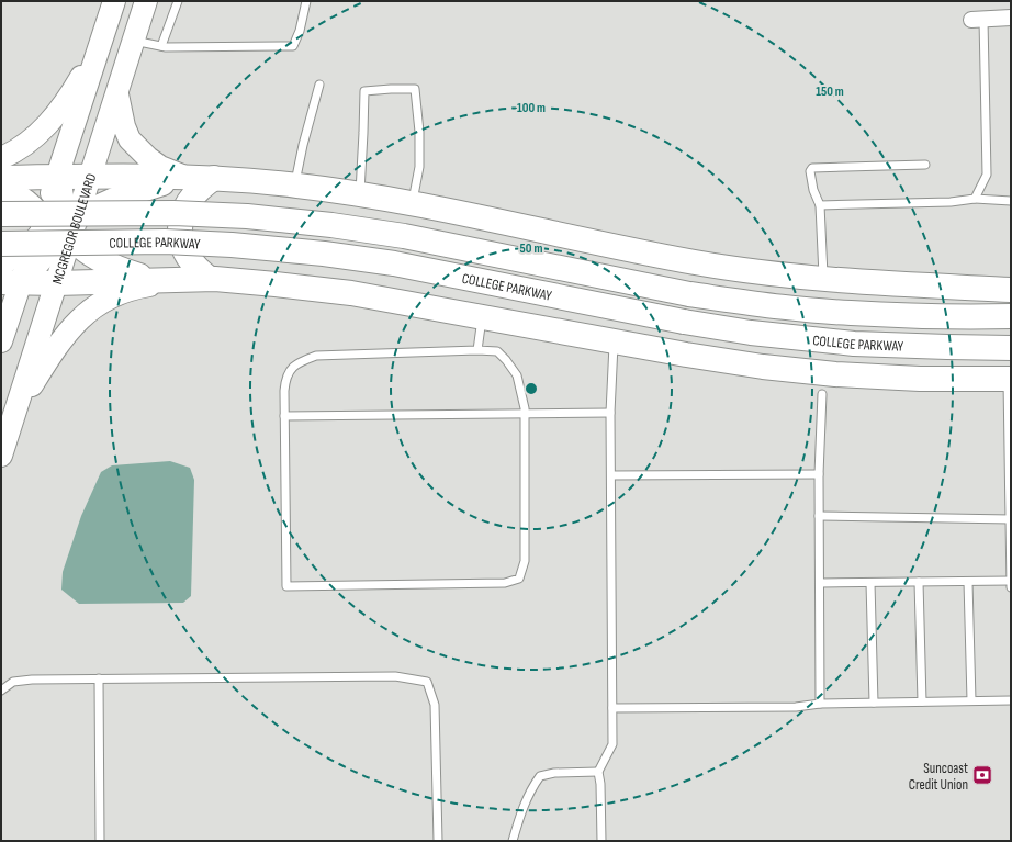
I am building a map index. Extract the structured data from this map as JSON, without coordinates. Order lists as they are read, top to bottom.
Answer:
{
  "streets": {
    "main road": ["MCGREGOR BOULEVARD", "COLLEGE PARKWAY"]
  },
  "places": {
    "bank": ["Suncoast Credit Union"]
  },
  "rings": ["150 m", "100 m", "50 m"]
}
